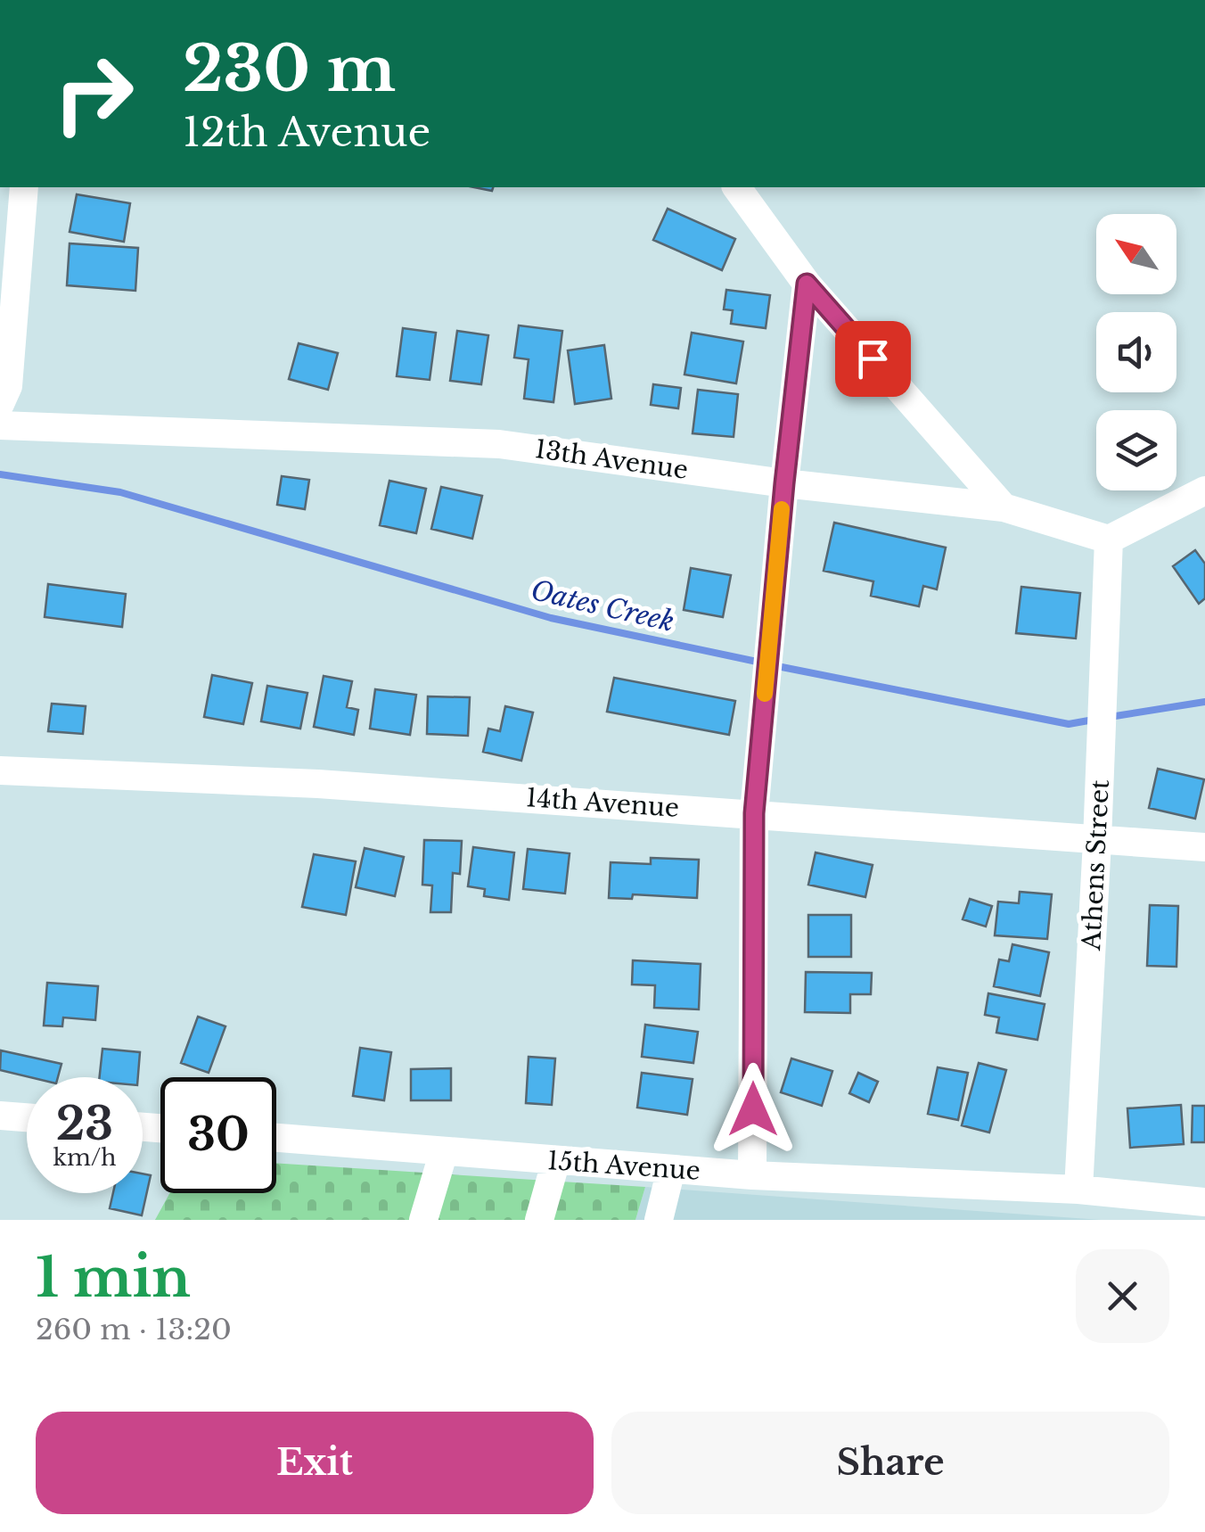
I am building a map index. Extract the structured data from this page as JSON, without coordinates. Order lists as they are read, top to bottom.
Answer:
{
  "streets": {
    "street": [
      "13th Avenue",
      "14th Avenue",
      "Athens Street",
      "15th Avenue"
    ]
  },
  "crossings": [
    ["13th Avenue", "Athens Street"],
    ["14th Avenue", "Athens Street"],
    ["Athens Street", "15th Avenue"]
  ],
  "water": ["Oates Creek"],
  "north": "top left",
  "page": {
    "turn": ["230 m", "12th Avenue"],
    "speed": "23 km/h",
    "limit": "30",
    "heading": ["1 min", "260 m · 13:20"],
    "buttons": ["Exit", "Share"]
  }
}
